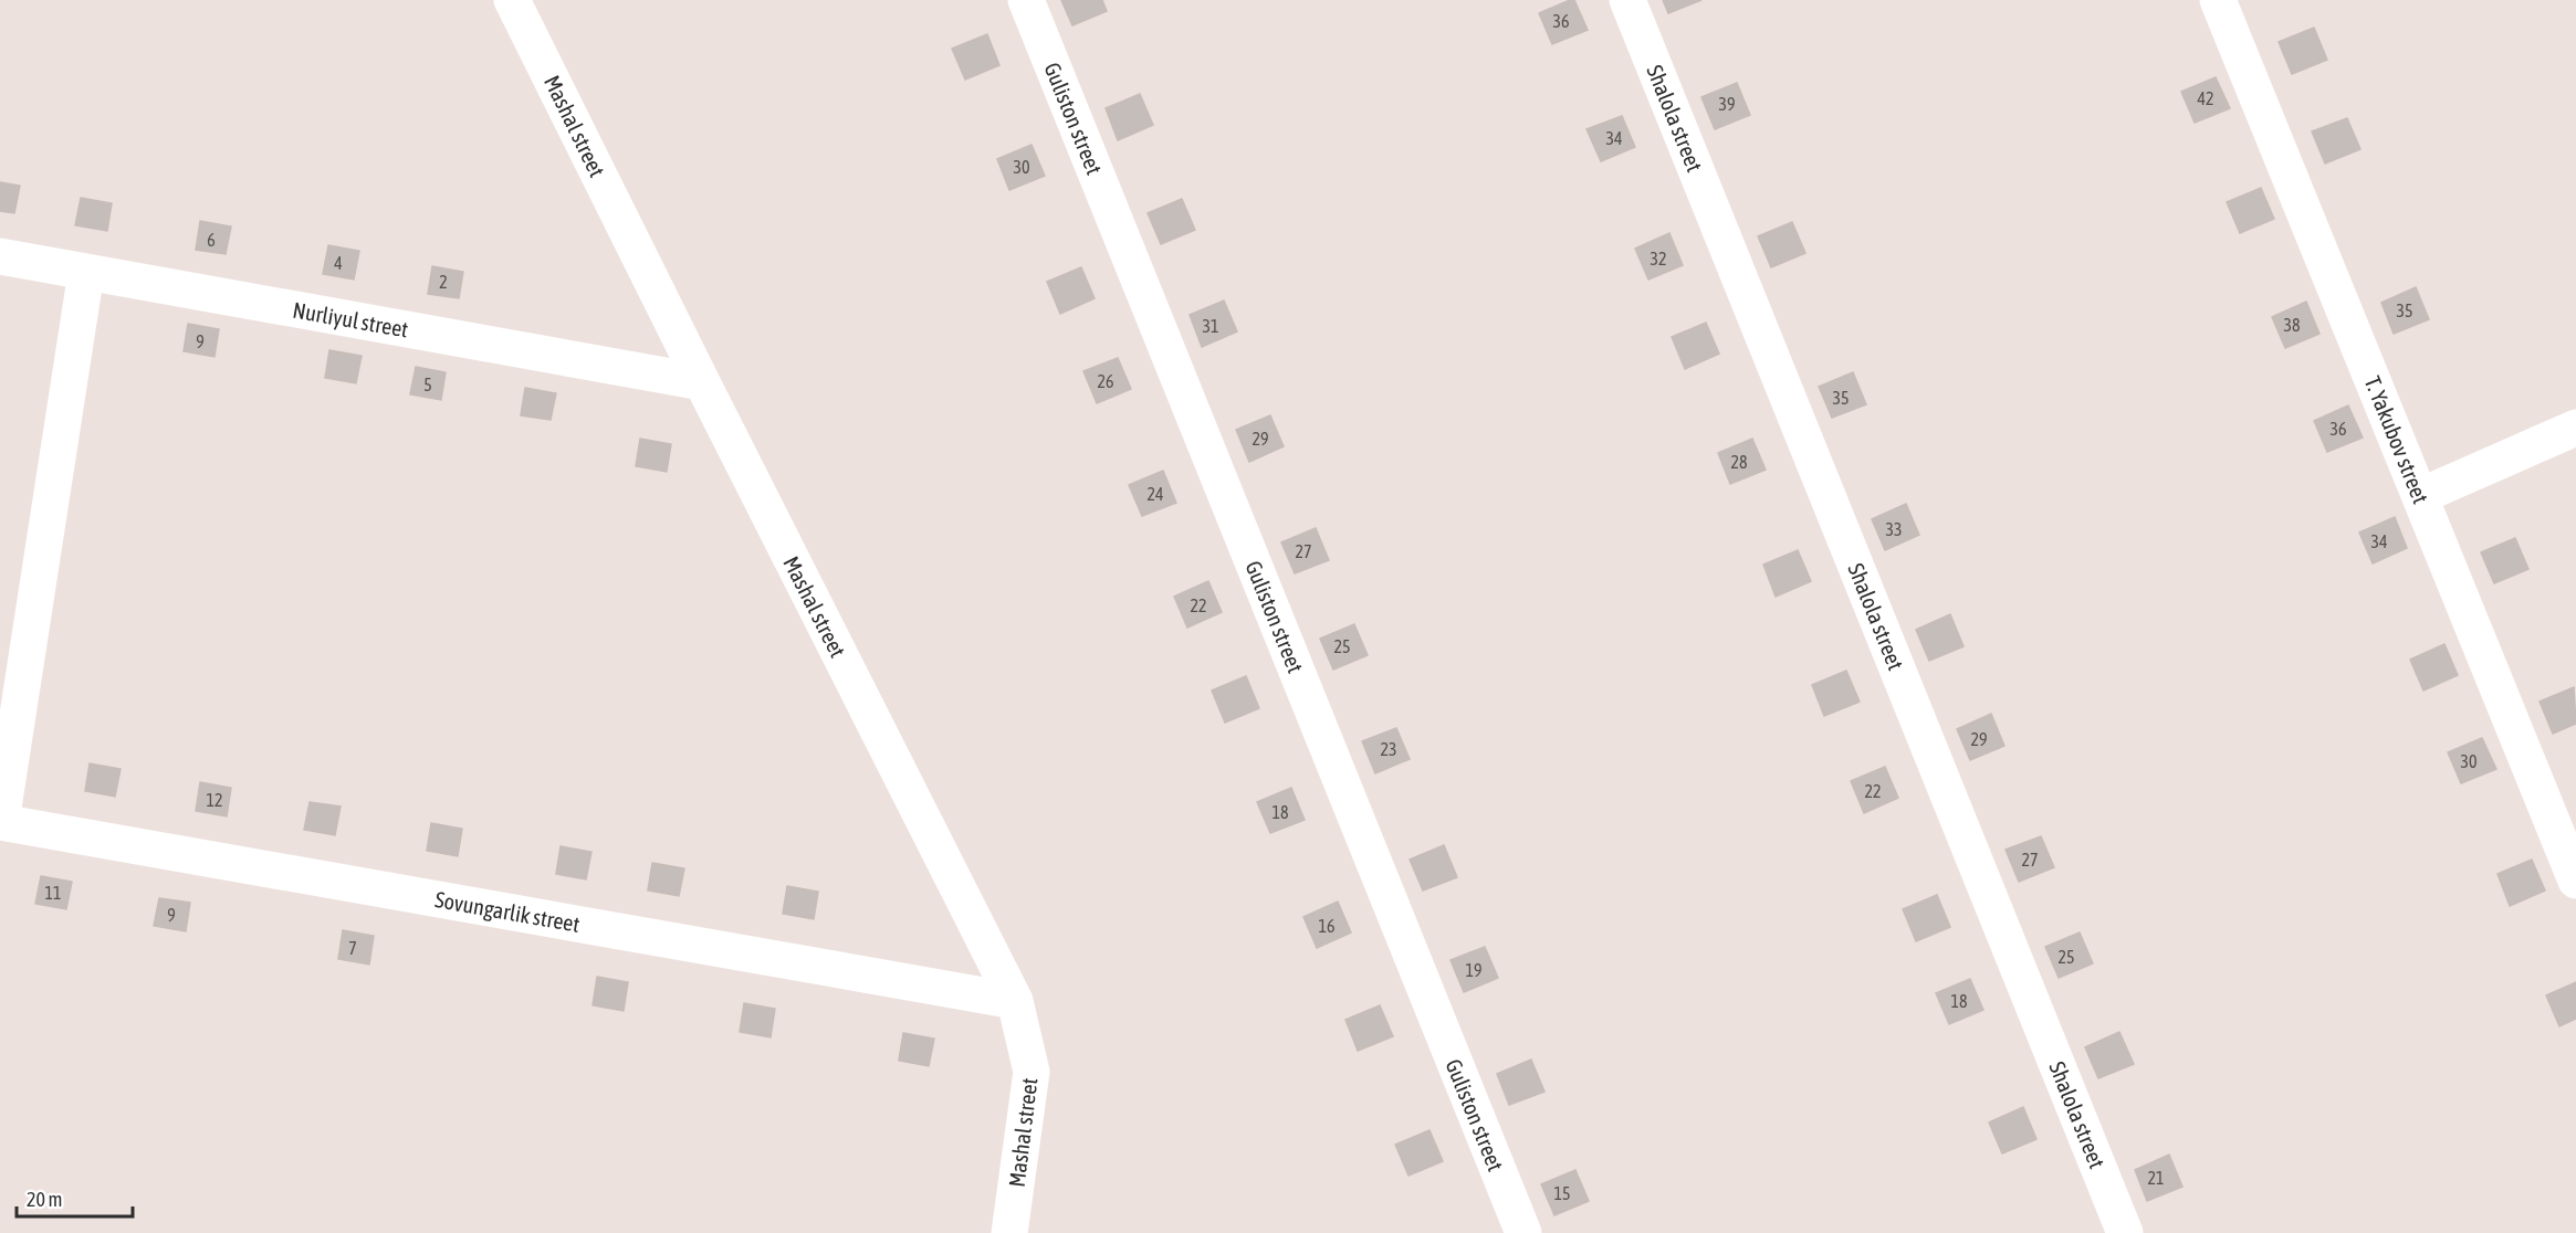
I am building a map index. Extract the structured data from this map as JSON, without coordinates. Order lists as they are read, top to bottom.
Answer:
{
  "streets": {
    "street": [
      "Guliston street",
      "Shalola street",
      "Mashal street",
      "Nurliyul street",
      "T. Yakubov street",
      "Sovungarlik street"
    ]
  },
  "crossings": [
    ["Mashal street", "Nurliyul street"],
    ["Mashal street", "Sovungarlik street"]
  ],
  "house_numbers": [
    "36",
    "42",
    "39",
    "34",
    "30",
    "6",
    "32",
    "4",
    "2",
    "35",
    "38",
    "31",
    "9",
    "26",
    "5",
    "35",
    "36",
    "29",
    "28",
    "24",
    "33",
    "34",
    "27",
    "22",
    "25",
    "29",
    "23",
    "30",
    "22",
    "12",
    "18",
    "27",
    "11",
    "9",
    "16",
    "7",
    "25",
    "19",
    "18",
    "21",
    "15"
  ],
  "scale_bar": "20 m"
}
